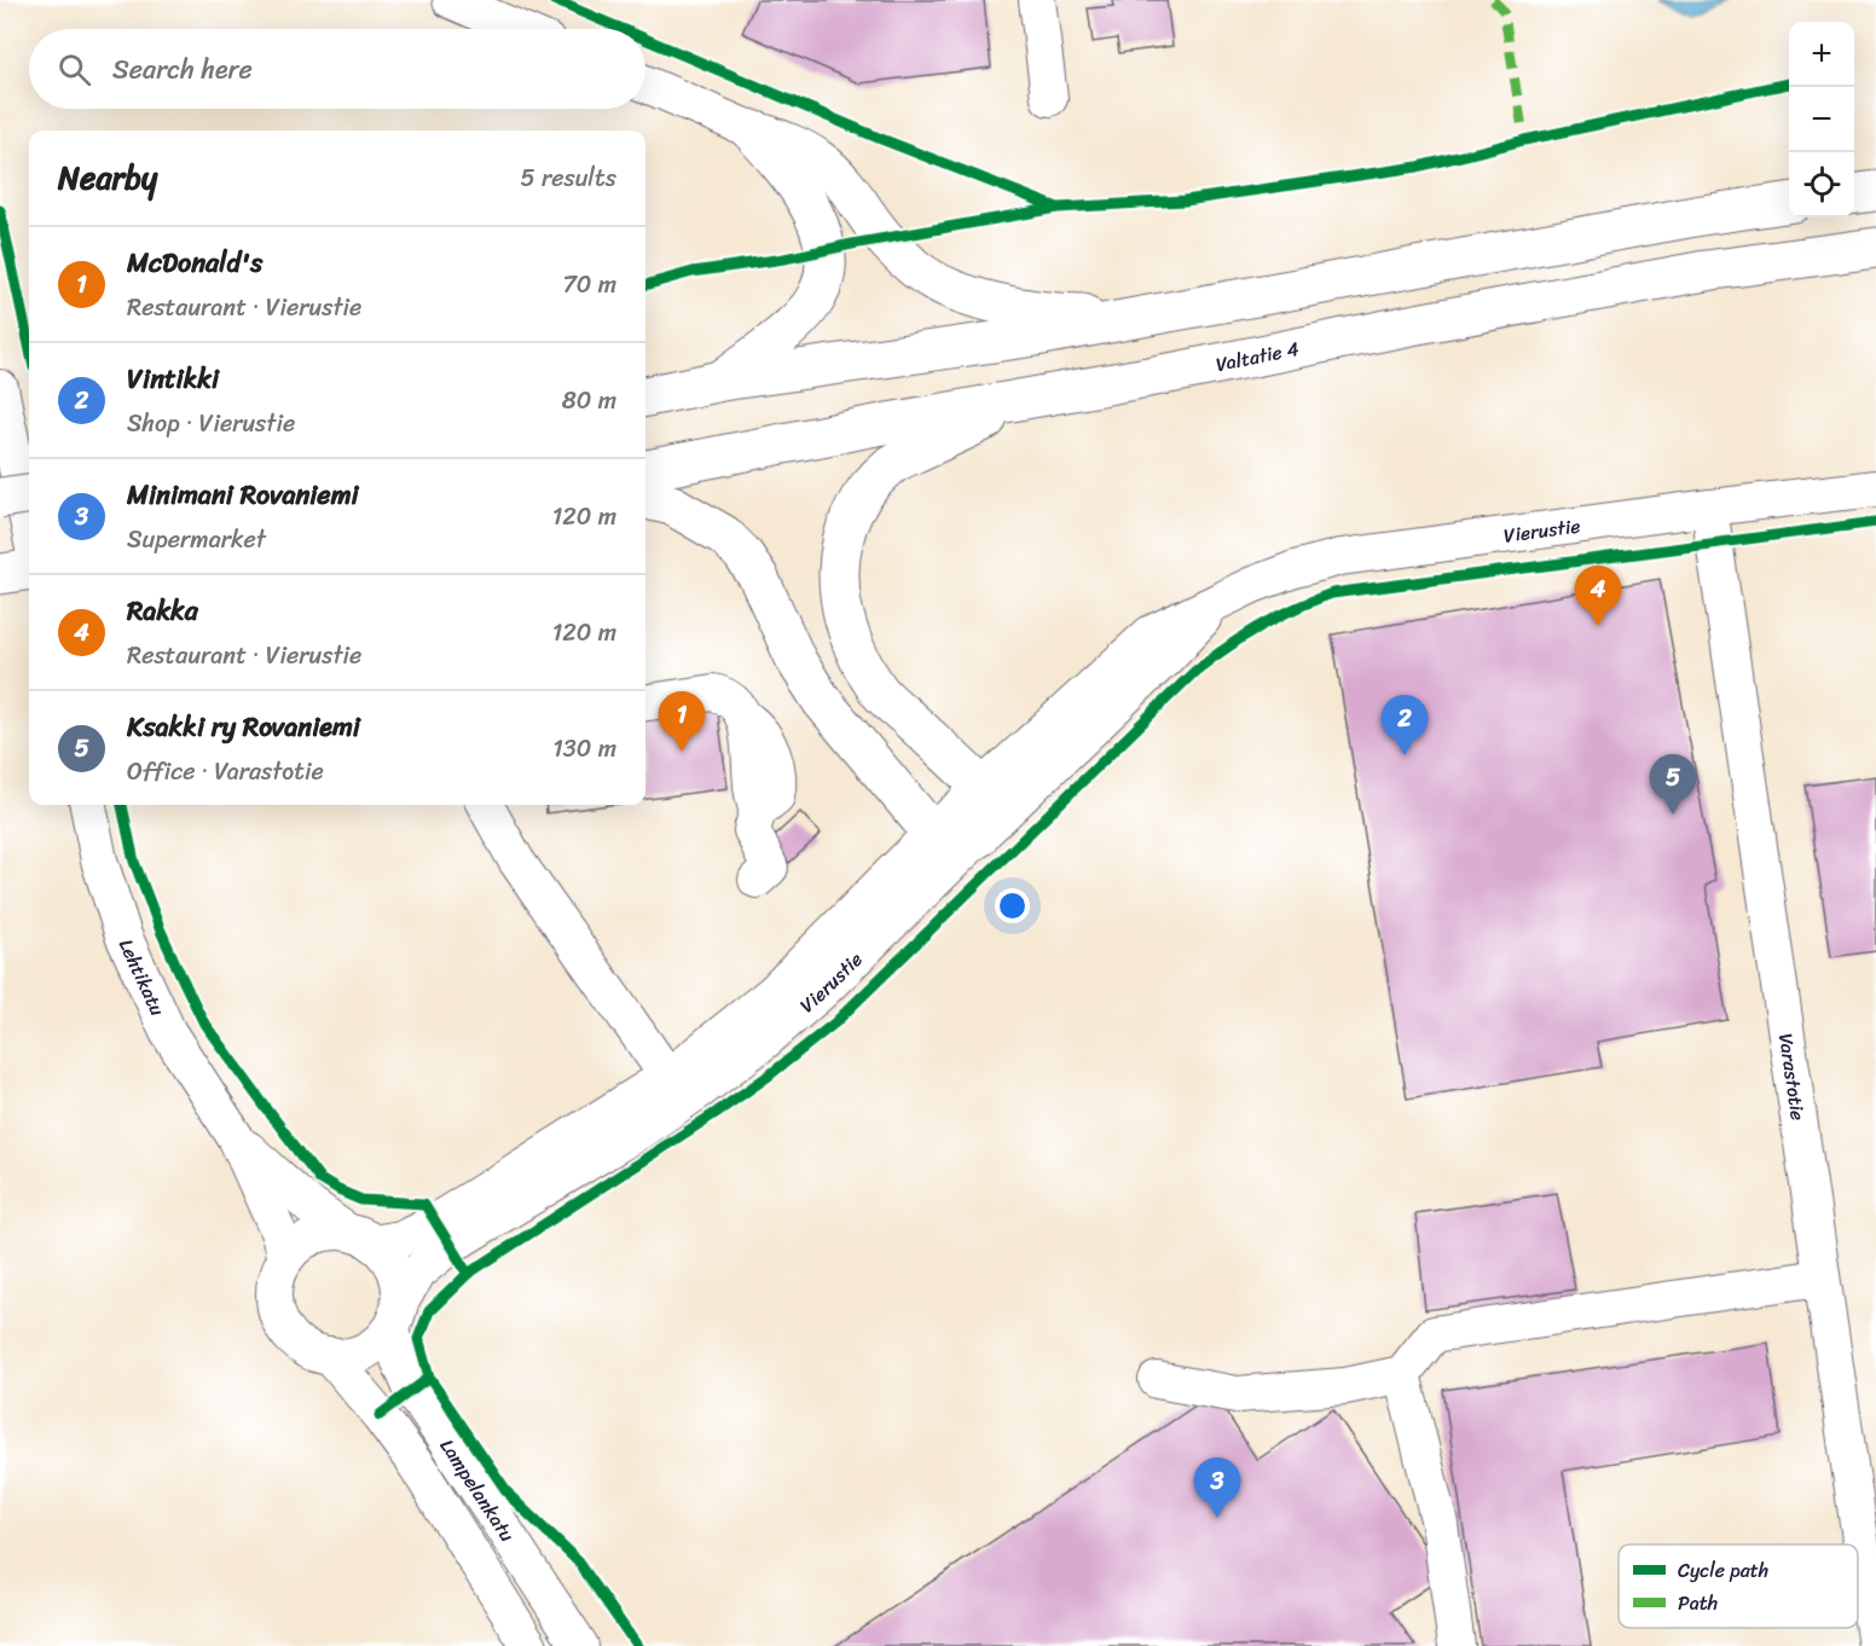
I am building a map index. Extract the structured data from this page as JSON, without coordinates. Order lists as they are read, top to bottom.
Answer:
{
  "streets": {
    "highway": ["Valtatie 4"],
    "street": [
      "Vierustie",
      "Lehtikatu",
      "Varastotie",
      "Lampelankatu"
    ]
  },
  "crossings": [
    ["Vierustie", "Lehtikatu"],
    ["Vierustie", "Varastotie"],
    ["Vierustie", "Lampelankatu"],
    ["Lehtikatu", "Lampelankatu"]
  ],
  "legend": ["Cycle path", "Path"],
  "page": {
    "map_buttons": ["+", "−"],
    "search": "Search here",
    "heading": ["Nearby", "5 results"],
    "list": [
      {
        "mark": "1",
        "name": "McDonald's",
        "note": "Restaurant · Vierustie",
        "value": "70 m"
      },
      {
        "mark": "2",
        "name": "Vintikki",
        "note": "Shop · Vierustie",
        "value": "80 m"
      },
      {
        "mark": "3",
        "name": "Minimani Rovaniemi",
        "note": "Supermarket",
        "value": "120 m"
      },
      {
        "mark": "4",
        "name": "Rakka",
        "note": "Restaurant · Vierustie",
        "value": "120 m"
      },
      {
        "mark": "5",
        "name": "Ksakki ry Rovaniemi",
        "note": "Office · Varastotie",
        "value": "130 m"
      }
    ],
    "pins": [
      "4",
      "1",
      "2",
      "5",
      "3"
    ]
  }
}
